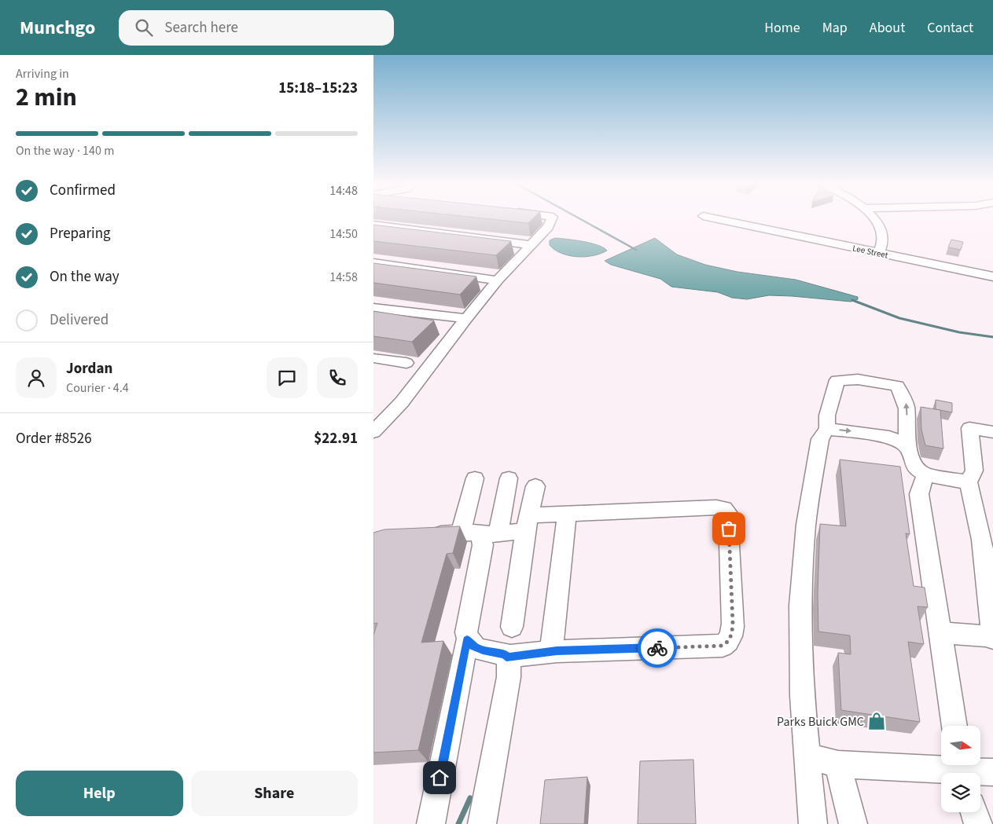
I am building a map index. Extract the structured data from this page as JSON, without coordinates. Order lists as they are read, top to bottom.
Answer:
{
  "streets": {
    "street": ["Lee Street"]
  },
  "places": {
    "shop": ["Parks Buick GMC"]
  },
  "north": "right",
  "page": {
    "header": "Munchgo",
    "search": "Search here",
    "nav": [
      "Home",
      "Map",
      "About",
      "Contact"
    ],
    "heading": ["2 min", "Arriving in", "15:18–15:23"],
    "panel": [
      "Jordan",
      "Courier · 4.4",
      "Order #8526",
      "$22.91"
    ],
    "bar": "On the way · 140 m",
    "list": [
      ["Confirmed", "14:48"],
      ["Preparing", "14:50"],
      ["On the way", "14:58"],
      "Delivered"
    ],
    "buttons": ["Help", "Share"]
  }
}
